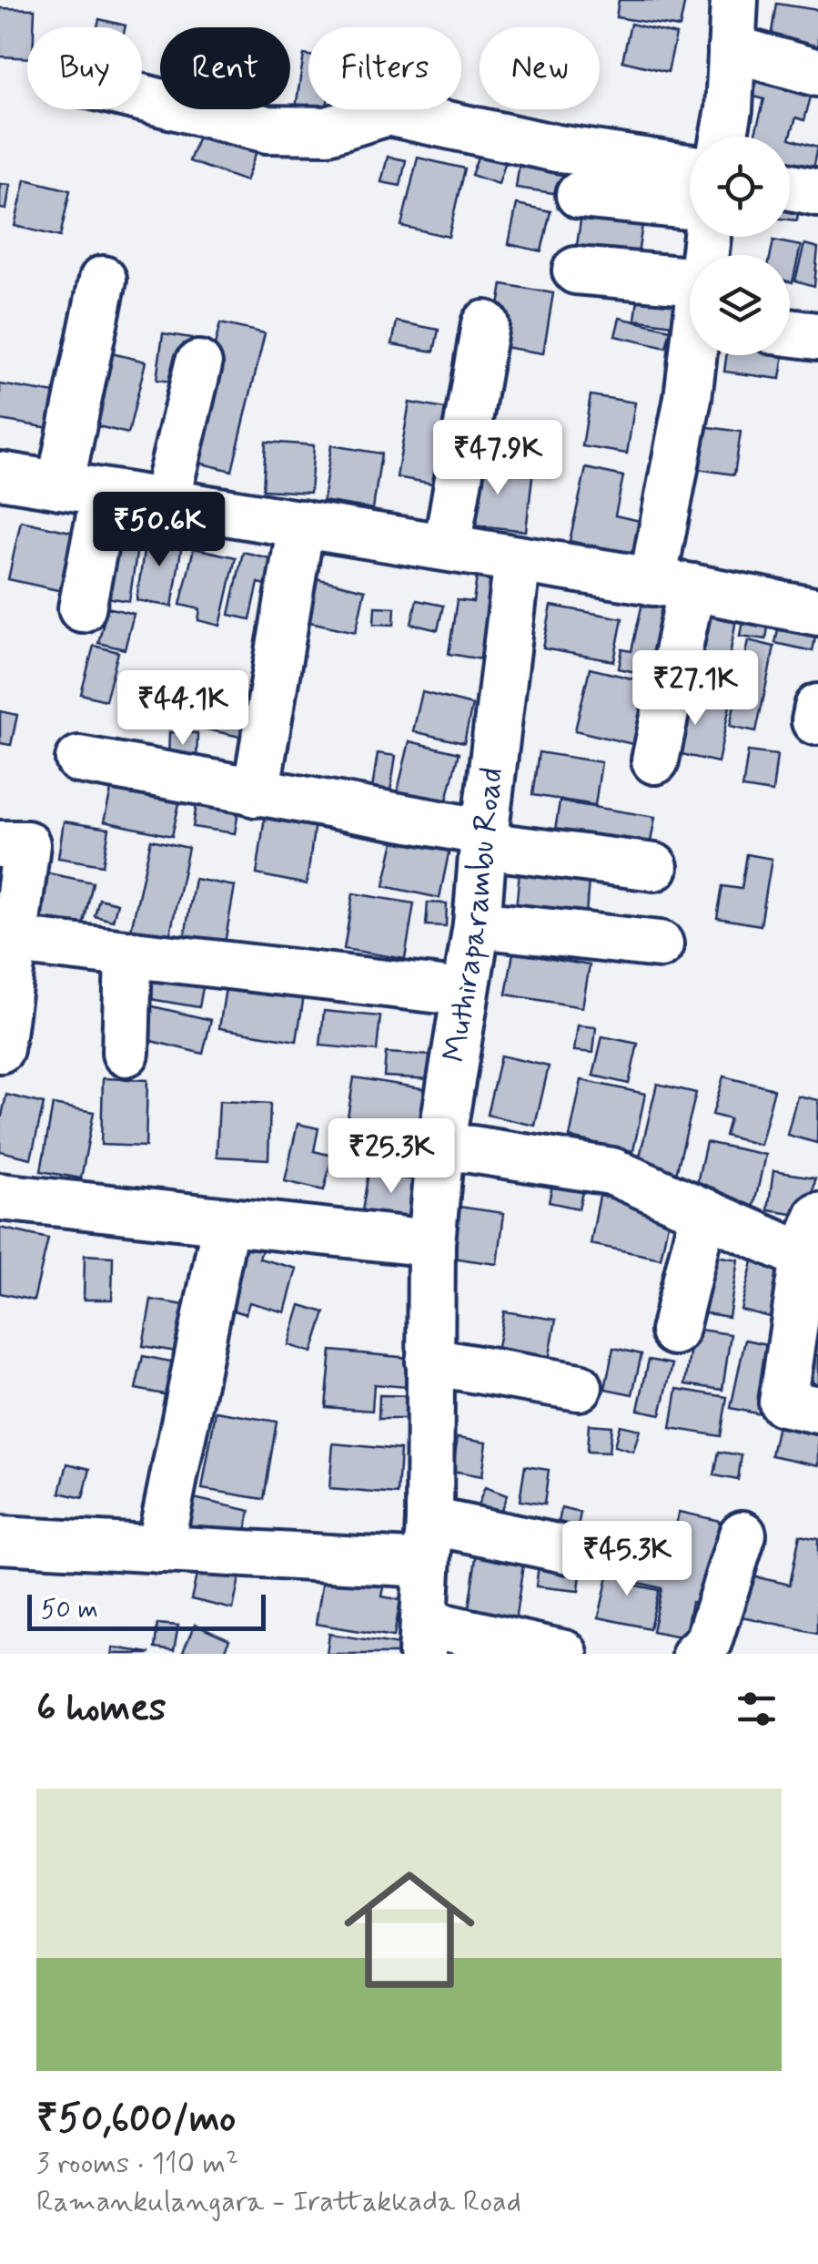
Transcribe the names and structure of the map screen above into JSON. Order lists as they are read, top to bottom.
{
  "streets": {
    "street": ["Muthiraparambu Road"]
  },
  "scale_bar": "50 m",
  "page": {
    "chip": [
      "Buy",
      "Rent",
      "Filters",
      "New"
    ],
    "price": [
      "₹47.9K",
      "₹50.6K",
      "₹27.1K",
      "₹44.1K",
      "₹25.3K",
      "₹45.3K"
    ],
    "scale": "50 m",
    "heading": "6 homes",
    "list": [
      {
        "name": "₹50,600/mo",
        "note": "3 rooms · 110 m² · Ramankulangara - Irattakkada Road"
      }
    ]
  }
}
